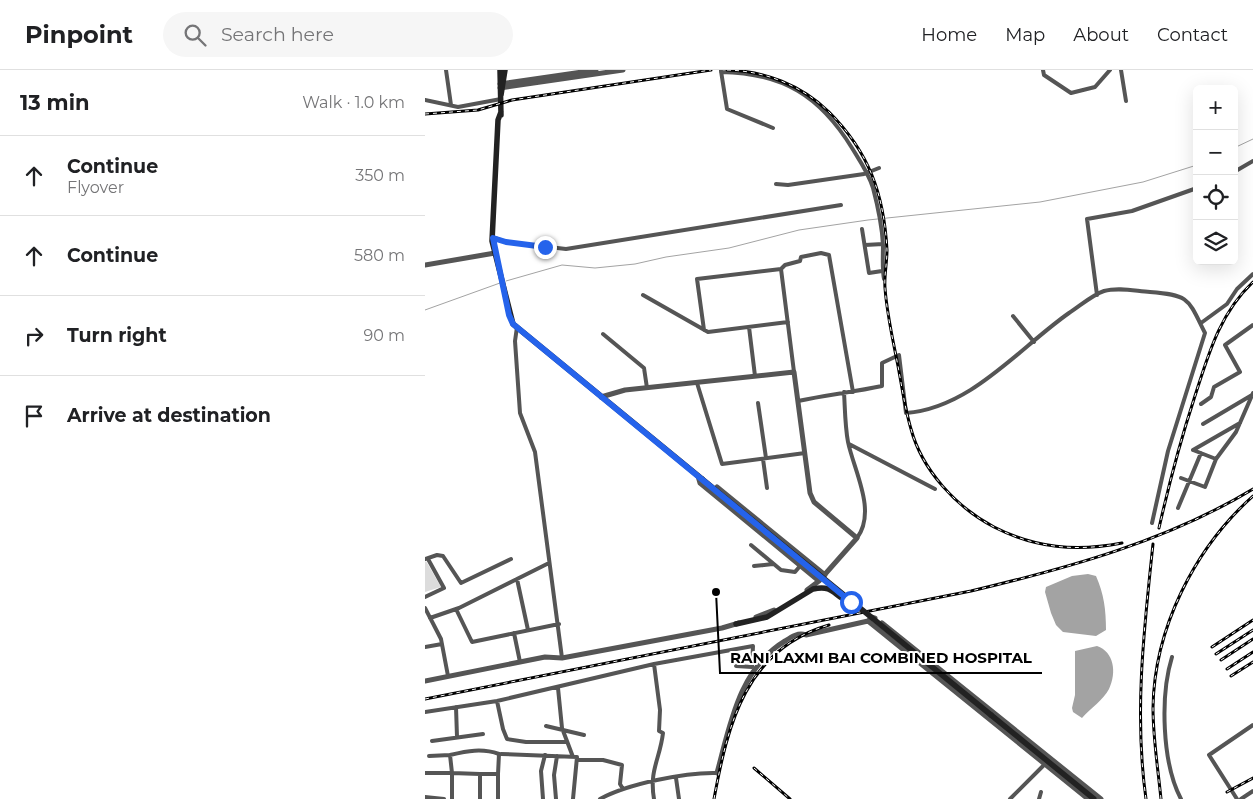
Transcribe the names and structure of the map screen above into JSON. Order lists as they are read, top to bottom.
{
  "places": ["RANI LAXMI BAI COMBINED HOSPITAL"],
  "page": {
    "header": "Pinpoint",
    "search": "Search here",
    "nav": [
      "Home",
      "Map",
      "About",
      "Contact"
    ],
    "heading": ["13 min", "Walk · 1.0 km"],
    "map_buttons": ["+", "−"],
    "list": [
      ["Continue", "Flyover", "350 m"],
      ["Continue", "580 m"],
      ["Turn right", "90 m"],
      "Arrive at destination"
    ]
  }
}
